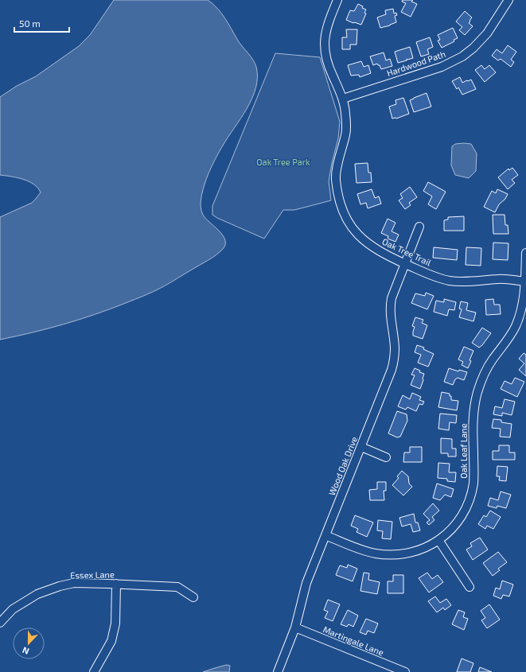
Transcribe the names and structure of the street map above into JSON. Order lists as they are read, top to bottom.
{
  "streets": {
    "street": [
      "Hardwood Path",
      "Oak Tree Trail",
      "Oak Leaf Lane",
      "Wood Oak Drive",
      "Essex Lane",
      "Martingale Lane"
    ]
  },
  "crossings": [
    ["Hardwood Path", "Oak Tree Trail"],
    ["Oak Tree Trail", "Oak Leaf Lane"],
    ["Oak Tree Trail", "Wood Oak Drive"],
    ["Oak Leaf Lane", "Wood Oak Drive"],
    ["Wood Oak Drive", "Martingale Lane"]
  ],
  "parks": ["Oak Tree Park"],
  "scale_bar": "50 m",
  "north": "bottom"
}
